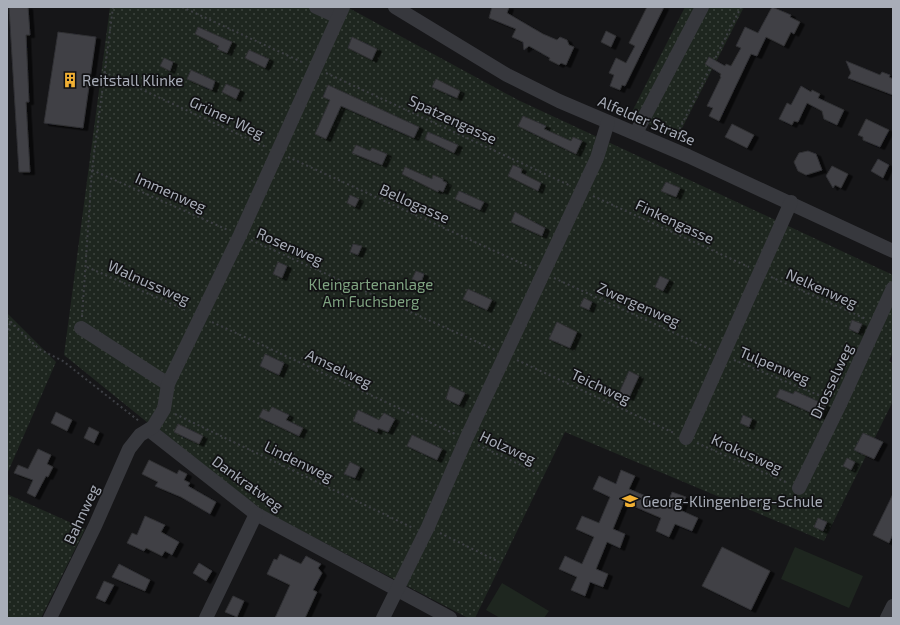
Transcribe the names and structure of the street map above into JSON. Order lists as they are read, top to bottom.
{
  "streets": {
    "street": [
      "Alfelder Straße",
      "Drosselweg",
      "Dankratweg",
      "Bahnweg"
    ],
    "path": [
      "Grüner Weg",
      "Spatzengasse",
      "Immenweg",
      "Bellogasse",
      "Finkengasse",
      "Rosenweg",
      "Walnussweg",
      "Nelkenweg",
      "Zwergenweg",
      "Tulpenweg",
      "Amselweg",
      "Teichweg",
      "Holzweg",
      "Krokusweg",
      "Lindenweg"
    ]
  },
  "crossings": [
    ["Grüner Weg", "Bellogasse"],
    ["Spatzengasse", "Finkengasse"],
    ["Immenweg", "Rosenweg"],
    ["Bellogasse", "Zwergenweg"],
    ["Finkengasse", "Nelkenweg"],
    ["Rosenweg", "Teichweg"],
    ["Walnussweg", "Amselweg"],
    ["Nelkenweg", "Drosselweg"],
    ["Zwergenweg", "Tulpenweg"],
    ["Tulpenweg", "Drosselweg"],
    ["Amselweg", "Holzweg"],
    ["Drosselweg", "Krokusweg"],
    ["Teichweg", "Krokusweg"],
    ["Lindenweg", "Bahnweg"],
    ["Dankratweg", "Bahnweg"]
  ],
  "parks": ["Kleingartenanlage Am Fuchsberg"],
  "places": {
    "building": ["Reitstall Klinke"],
    "school or university": ["Georg-Klingenberg-Schule"]
  }
}
